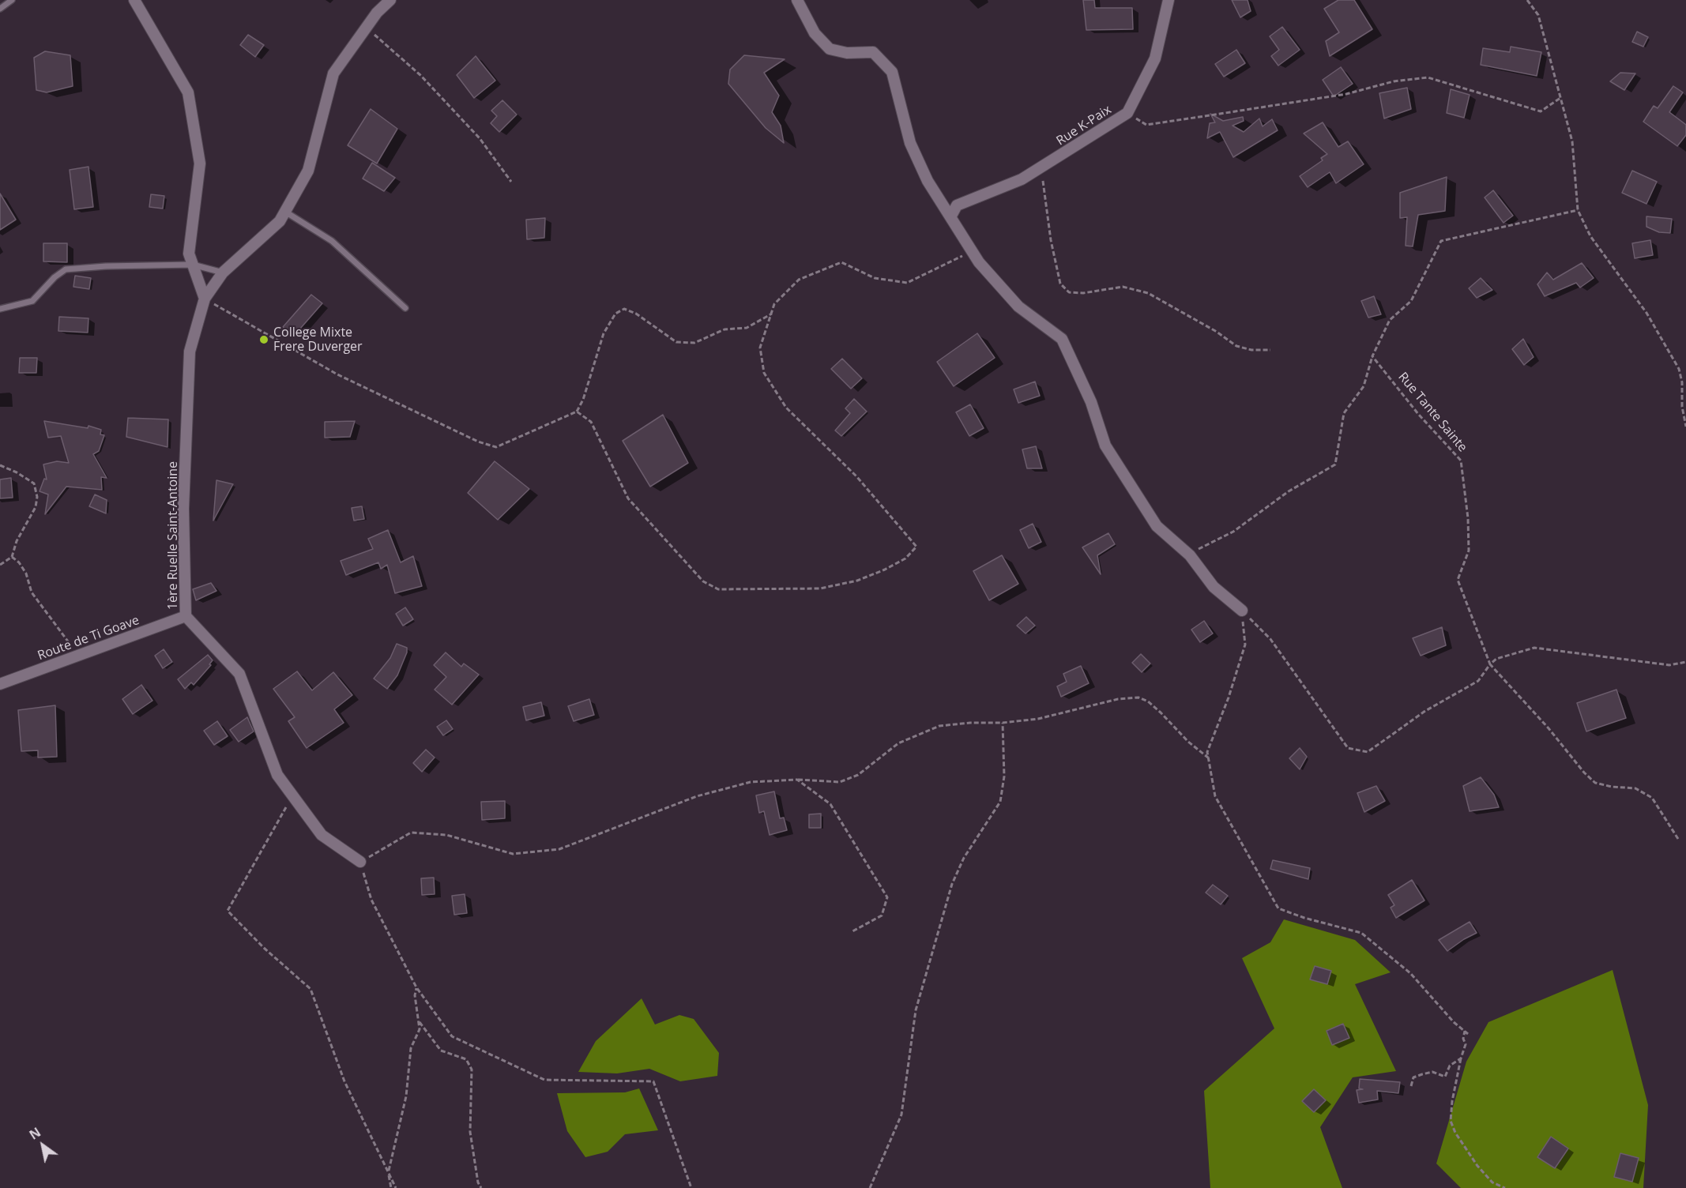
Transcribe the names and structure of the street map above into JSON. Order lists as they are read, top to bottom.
{
  "streets": {
    "street": ["Rue K-Paix", "1ère Ruelle Saint-Antoine", "Route de Ti Goave"],
    "path": ["Rue Tante Sainte"]
  },
  "crossings": [
    ["1ère Ruelle Saint-Antoine", "Route de Ti Goave"]
  ],
  "places": ["College Mixte Frere Duverger"],
  "north": "top left"
}
